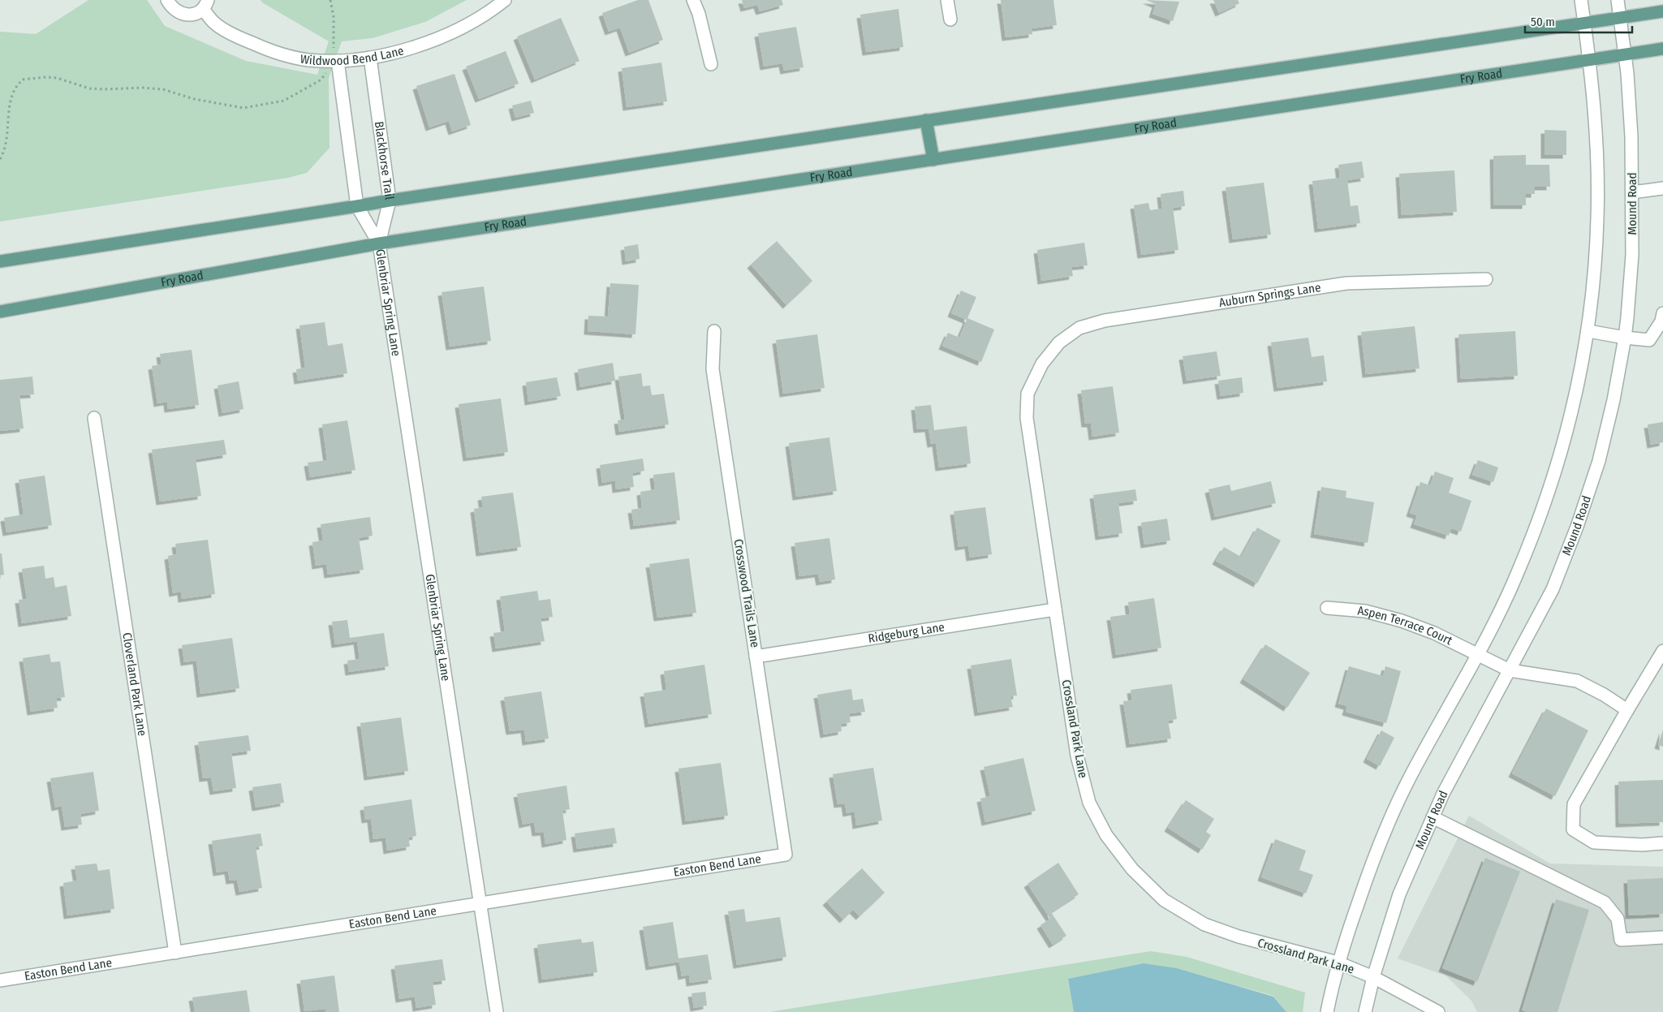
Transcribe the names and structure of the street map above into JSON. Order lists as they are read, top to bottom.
{
  "streets": {
    "main road": ["Fry Road"],
    "street": [
      "Wildwood Bend Lane",
      "Blackhorse Trail",
      "Mound Road",
      "Auburn Springs Lane",
      "Glenbriar Spring Lane",
      "Crosswood Trails Lane",
      "Aspen Terrace Court",
      "Ridgeburg Lane",
      "Cloverland Park Lane",
      "Crossland Park Lane",
      "Easton Bend Lane"
    ]
  },
  "crossings": [
    ["Wildwood Bend Lane", "Blackhorse Trail"],
    ["Fry Road", "Blackhorse Trail"],
    ["Fry Road", "Mound Road"],
    ["Fry Road", "Glenbriar Spring Lane"],
    ["Blackhorse Trail", "Glenbriar Spring Lane"],
    ["Mound Road", "Aspen Terrace Court"],
    ["Mound Road", "Crossland Park Lane"],
    ["Auburn Springs Lane", "Crossland Park Lane"],
    ["Glenbriar Spring Lane", "Easton Bend Lane"],
    ["Crosswood Trails Lane", "Ridgeburg Lane"],
    ["Crosswood Trails Lane", "Easton Bend Lane"],
    ["Ridgeburg Lane", "Crossland Park Lane"],
    ["Cloverland Park Lane", "Easton Bend Lane"]
  ],
  "scale_bar": "50 m"
}
